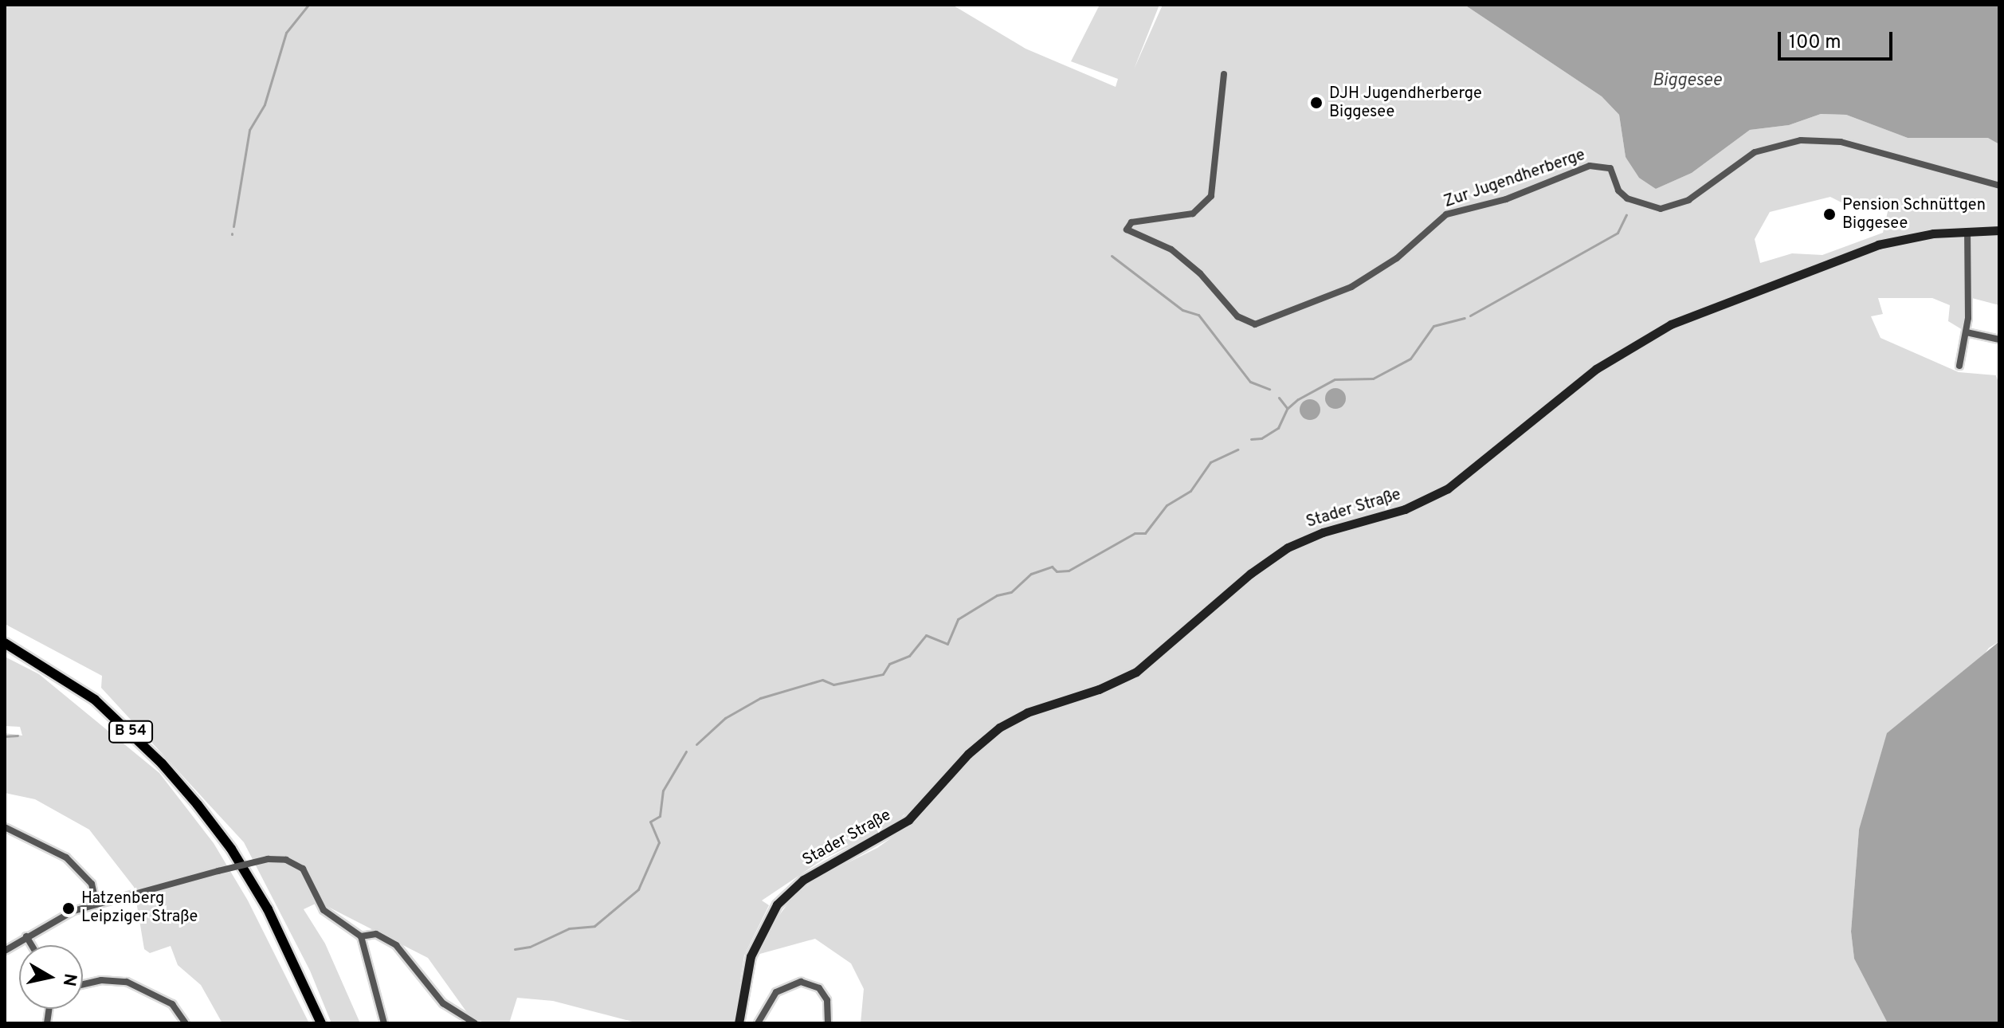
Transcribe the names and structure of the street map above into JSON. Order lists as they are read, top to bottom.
{
  "streets": {
    "main road": ["B 54"],
    "street": ["Zur Jugendherberge", "Stader Straße"]
  },
  "water": ["Biggesee"],
  "places": ["DJH Jugendherberge Biggesee", "Pension Schnüttgen Biggesee", "Hatzenberg Leipziger Straße"],
  "scale_bar": "100 m",
  "north": "right"
}
